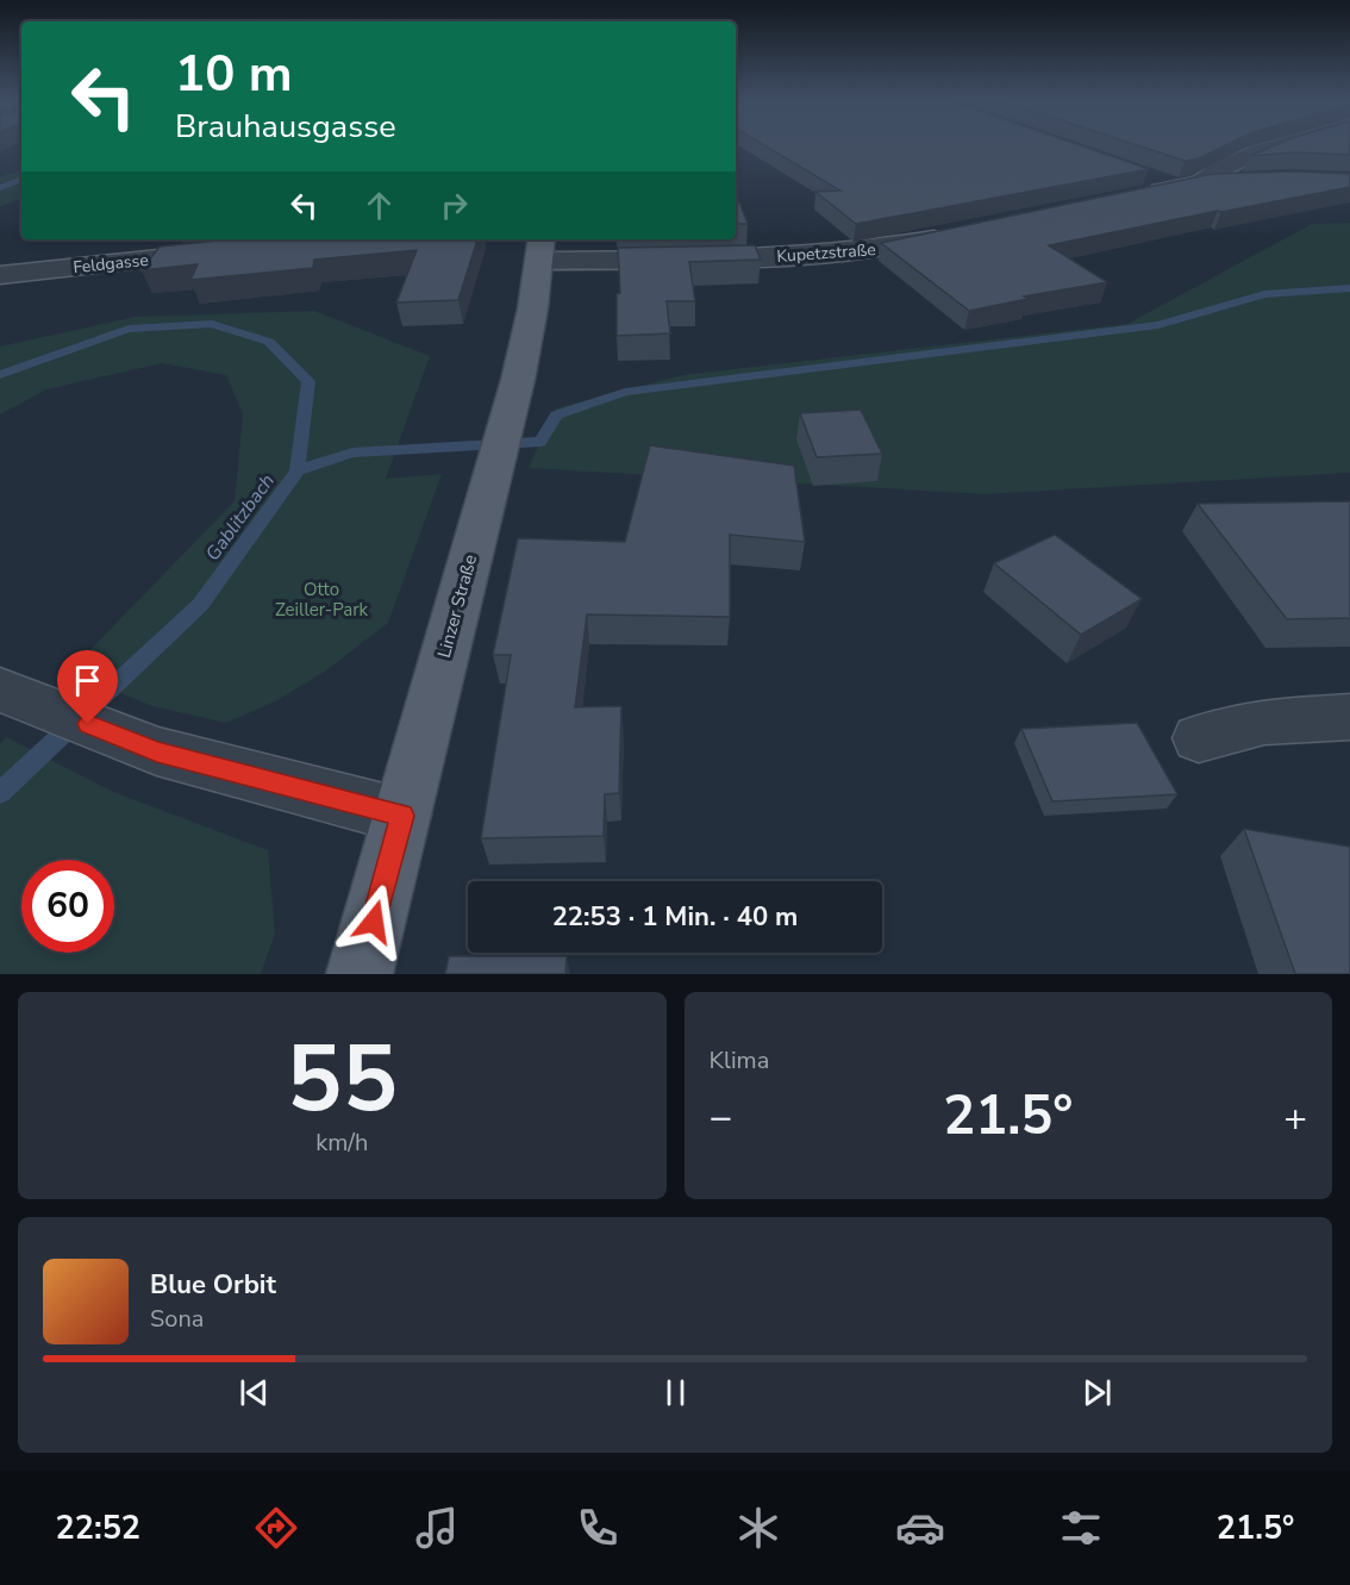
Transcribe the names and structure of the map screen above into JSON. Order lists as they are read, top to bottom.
{
  "streets": {
    "main road": ["Linzer Straße"],
    "street": ["Kupetzstraße", "Feldgasse"]
  },
  "crossings": [
    ["Kupetzstraße", "Linzer Straße"]
  ],
  "water": ["Gablitzbach"],
  "parks": ["Otto Zeiller-Park"],
  "page": {
    "turn": ["10 m", "Brauhausgasse"],
    "limit": "60",
    "trip": "22:53 · 1 Min. · 40 m",
    "tile": [
      ["55", "km/h"],
      "Klima"
    ],
    "heat": ["−", "21.5°", "+"],
    "song": ["Blue Orbit", "Sona"],
    "tabs": ["22:52", "21.5°"]
  }
}
